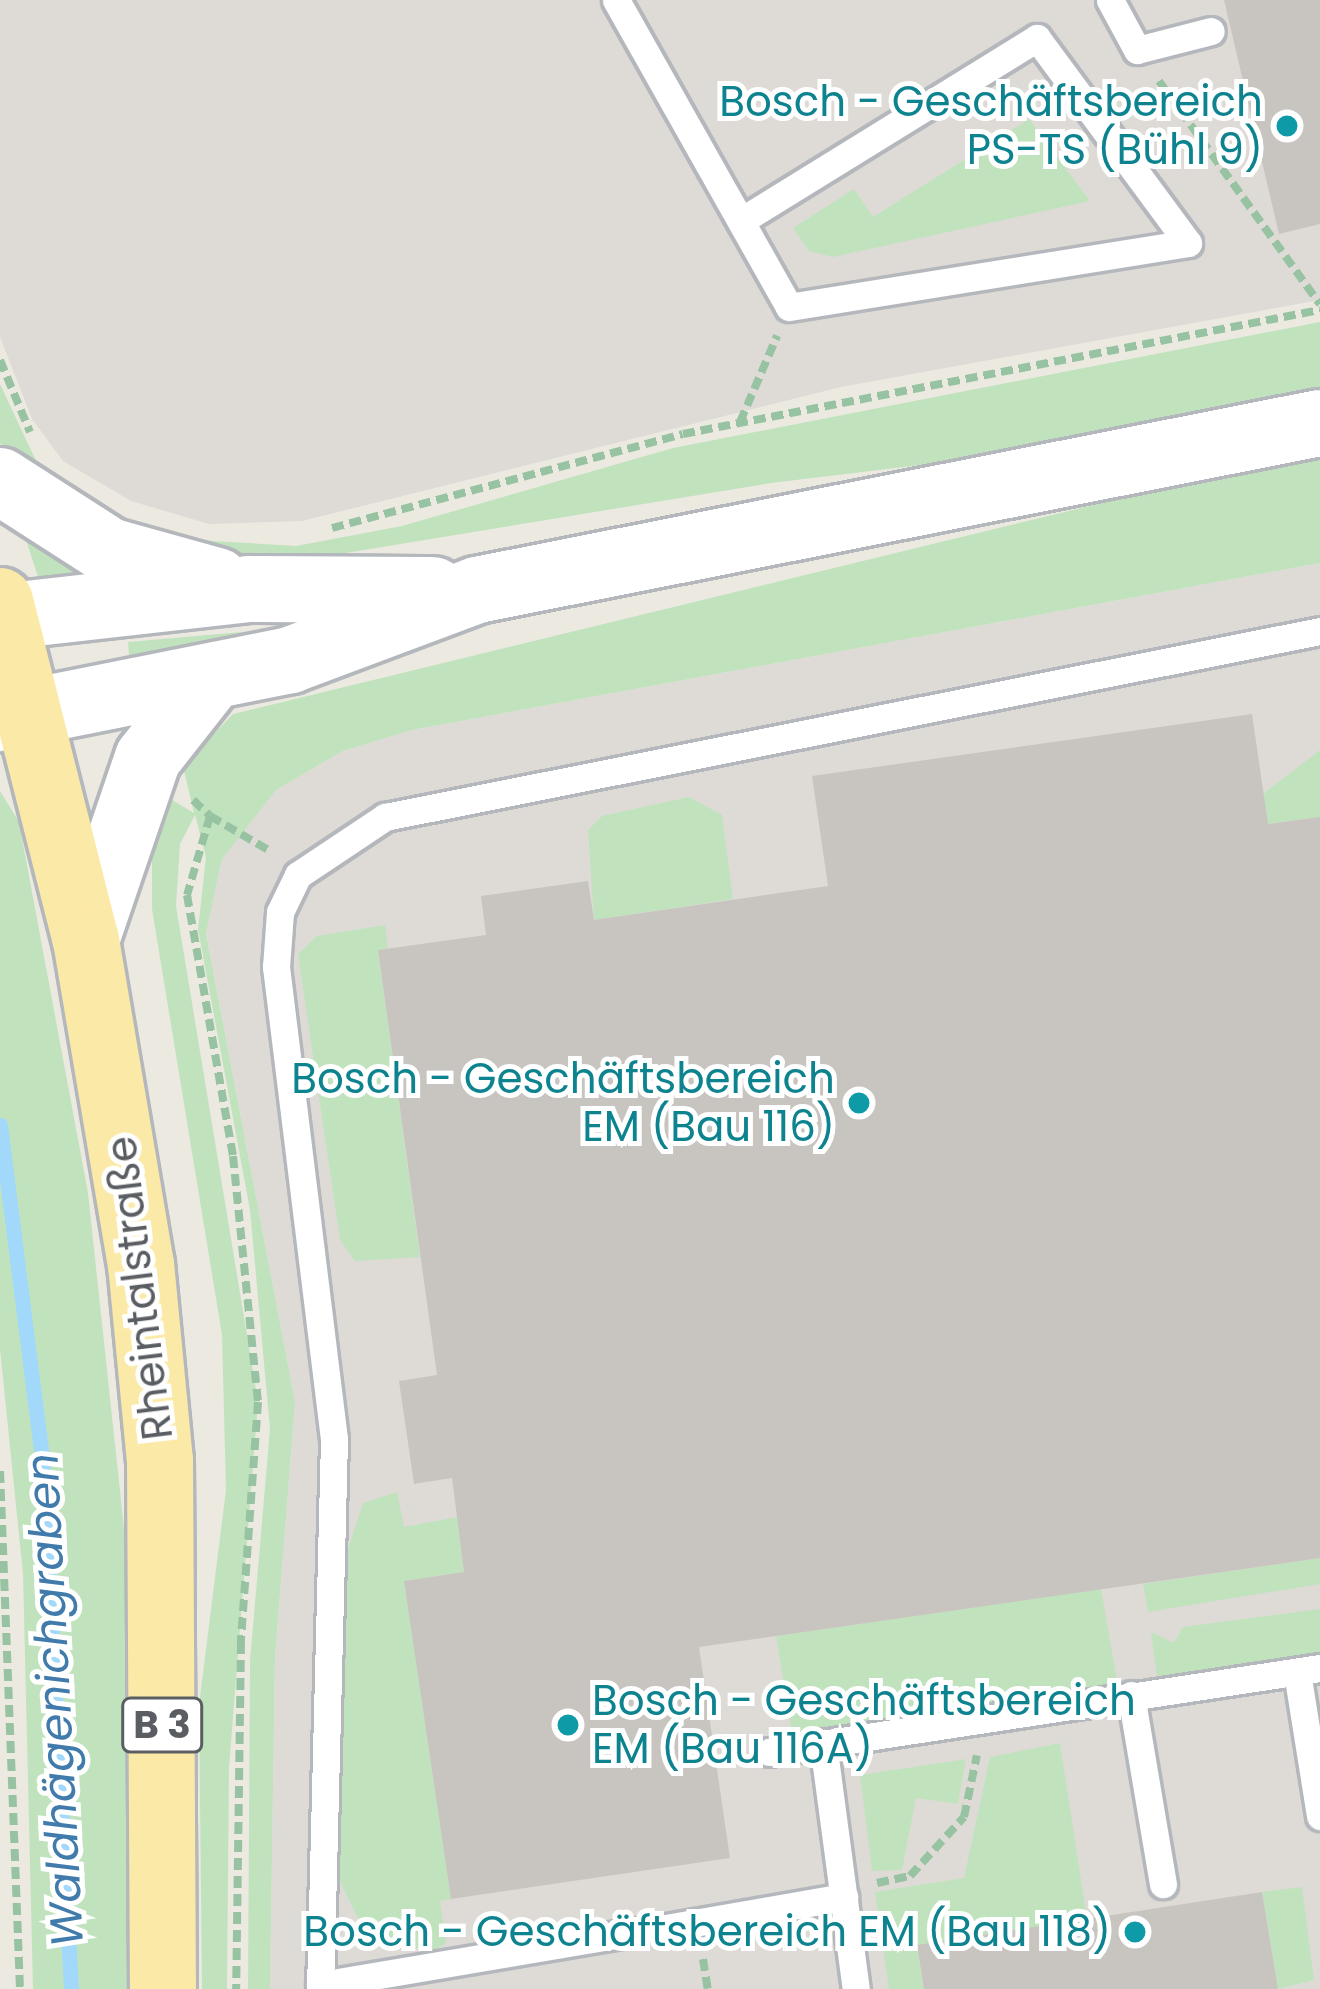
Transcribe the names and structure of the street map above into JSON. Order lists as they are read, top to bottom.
{
  "streets": {
    "main road": ["Rheintalstraße", "B 3"]
  },
  "water": ["Waldhägenichgraben"],
  "places": [
    "Bosch - Geschäftsbereich PS-TS (Bühl 9)",
    "Bosch - Geschäftsbereich EM (Bau 116)",
    "Bosch - Geschäftsbereich EM (Bau 116A)",
    "Bosch - Geschäftsbereich EM (Bau 118)"
  ]
}
